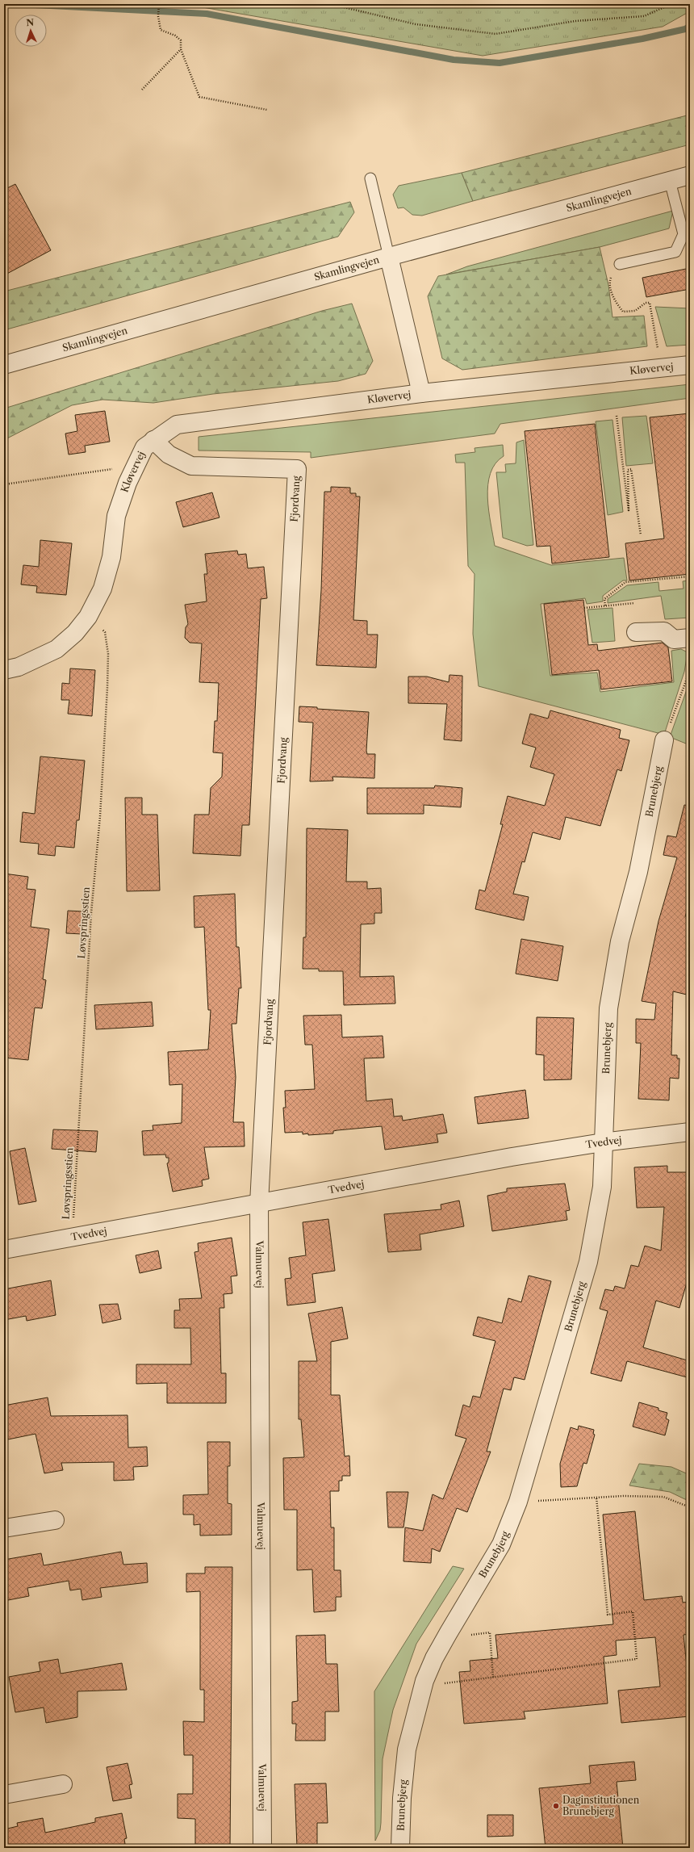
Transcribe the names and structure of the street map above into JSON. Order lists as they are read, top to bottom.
{
  "streets": {
    "street": [
      "Skamlingvejen",
      "Kløvervej",
      "Fjordvang",
      "Brunebjerg",
      "Tvedvej",
      "Valmuevej"
    ],
    "path": ["Løvspringsstien"]
  },
  "crossings": [
    ["Skamlingvejen", "Kløvervej"],
    ["Kløvervej", "Fjordvang"],
    ["Kløvervej", "Løvspringsstien"],
    ["Fjordvang", "Tvedvej"],
    ["Fjordvang", "Valmuevej"],
    ["Brunebjerg", "Tvedvej"],
    ["Løvspringsstien", "Tvedvej"],
    ["Tvedvej", "Valmuevej"]
  ],
  "places": ["Daginstitutionen Brunebjerg"],
  "north": "top"
}
